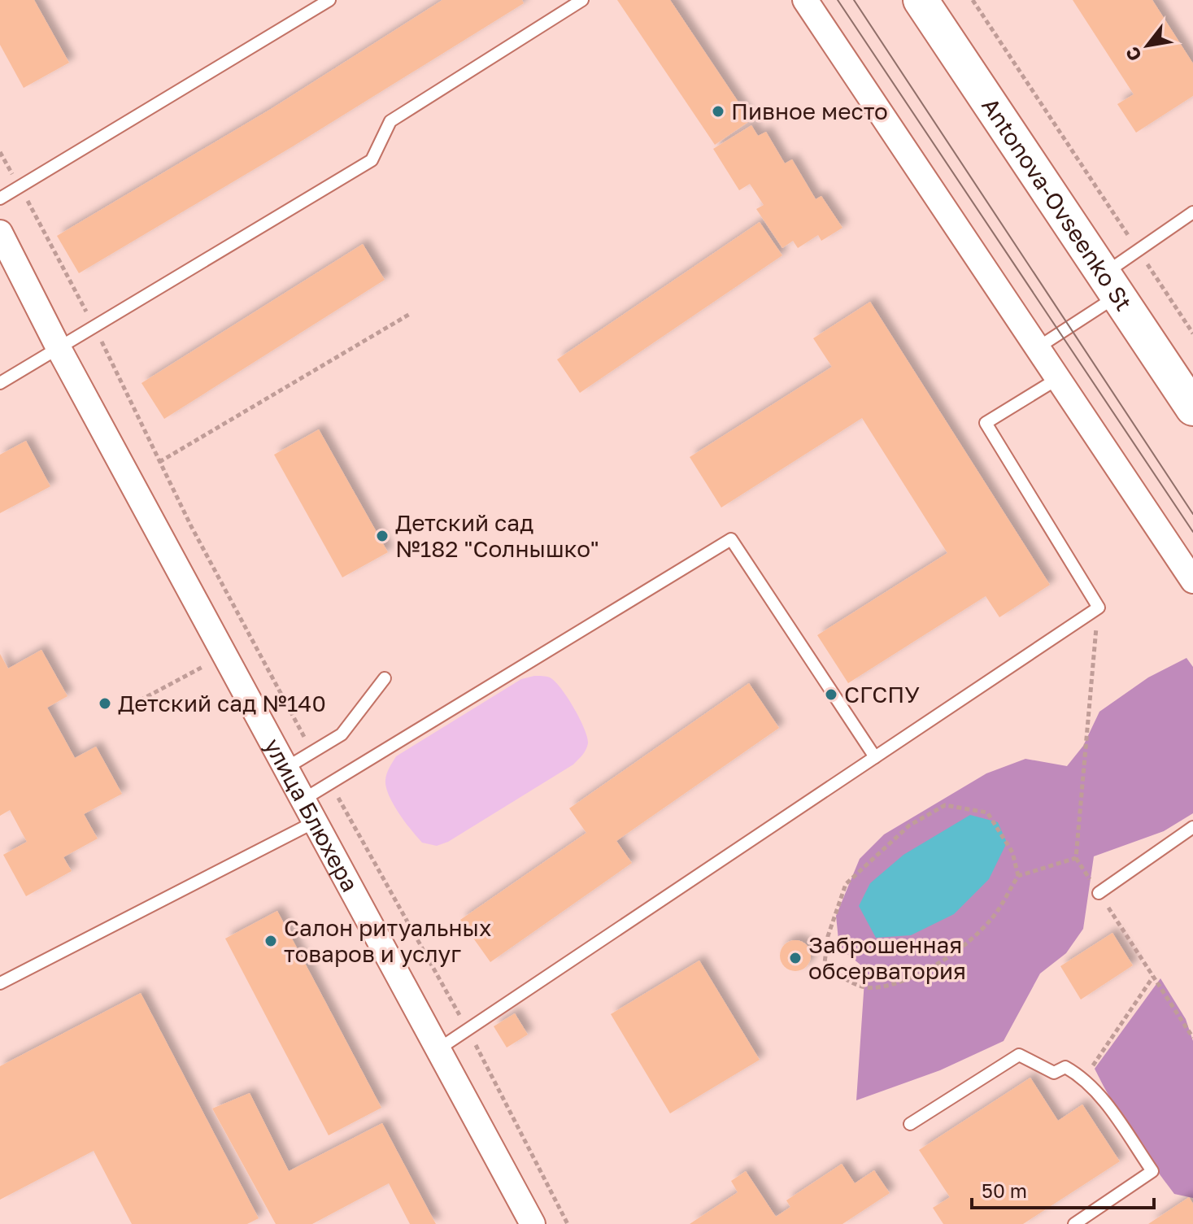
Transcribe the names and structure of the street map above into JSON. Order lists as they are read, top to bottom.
{
  "streets": {
    "main road": ["Antonova-Ovseenko St"],
    "street": ["улица Блюхера"]
  },
  "places": [
    "Пивное место",
    "Детский сад №182 \"Солнышко\"",
    "СГСПУ",
    "Детский сад №140",
    "Салон ритуальных товаров и услуг",
    "Заброшенная обсерватория"
  ],
  "scale_bar": "50 m",
  "north": "bottom left"
}
